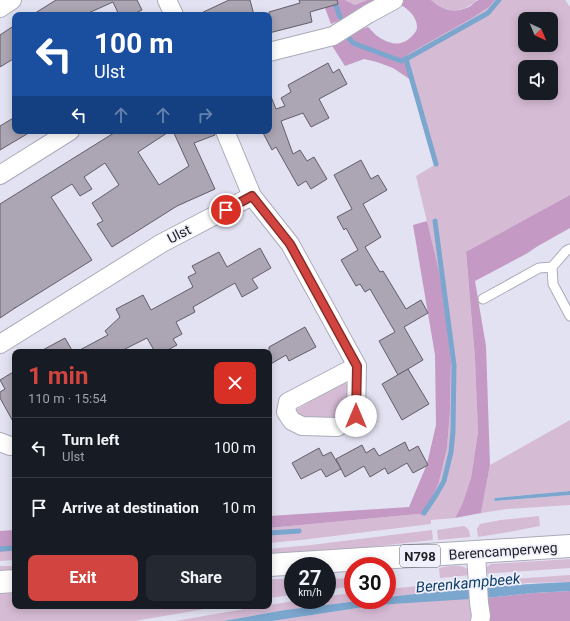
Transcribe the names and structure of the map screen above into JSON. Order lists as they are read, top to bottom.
{
  "streets": {
    "main road": ["Berencamperweg", "N798"],
    "street": ["Ulst"]
  },
  "water": ["Berenkampbeek"],
  "north": "bottom right",
  "page": {
    "turn": ["100 m", "Ulst"],
    "heading": ["1 min", "110 m · 15:54"],
    "list": [
      {
        "name": "Turn left",
        "note": "Ulst",
        "value": "100 m"
      },
      {
        "name": "Arrive at destination",
        "value": "10 m"
      }
    ],
    "buttons": ["Exit", "Share"],
    "speed": "27 km/h",
    "limit": "30"
  }
}
